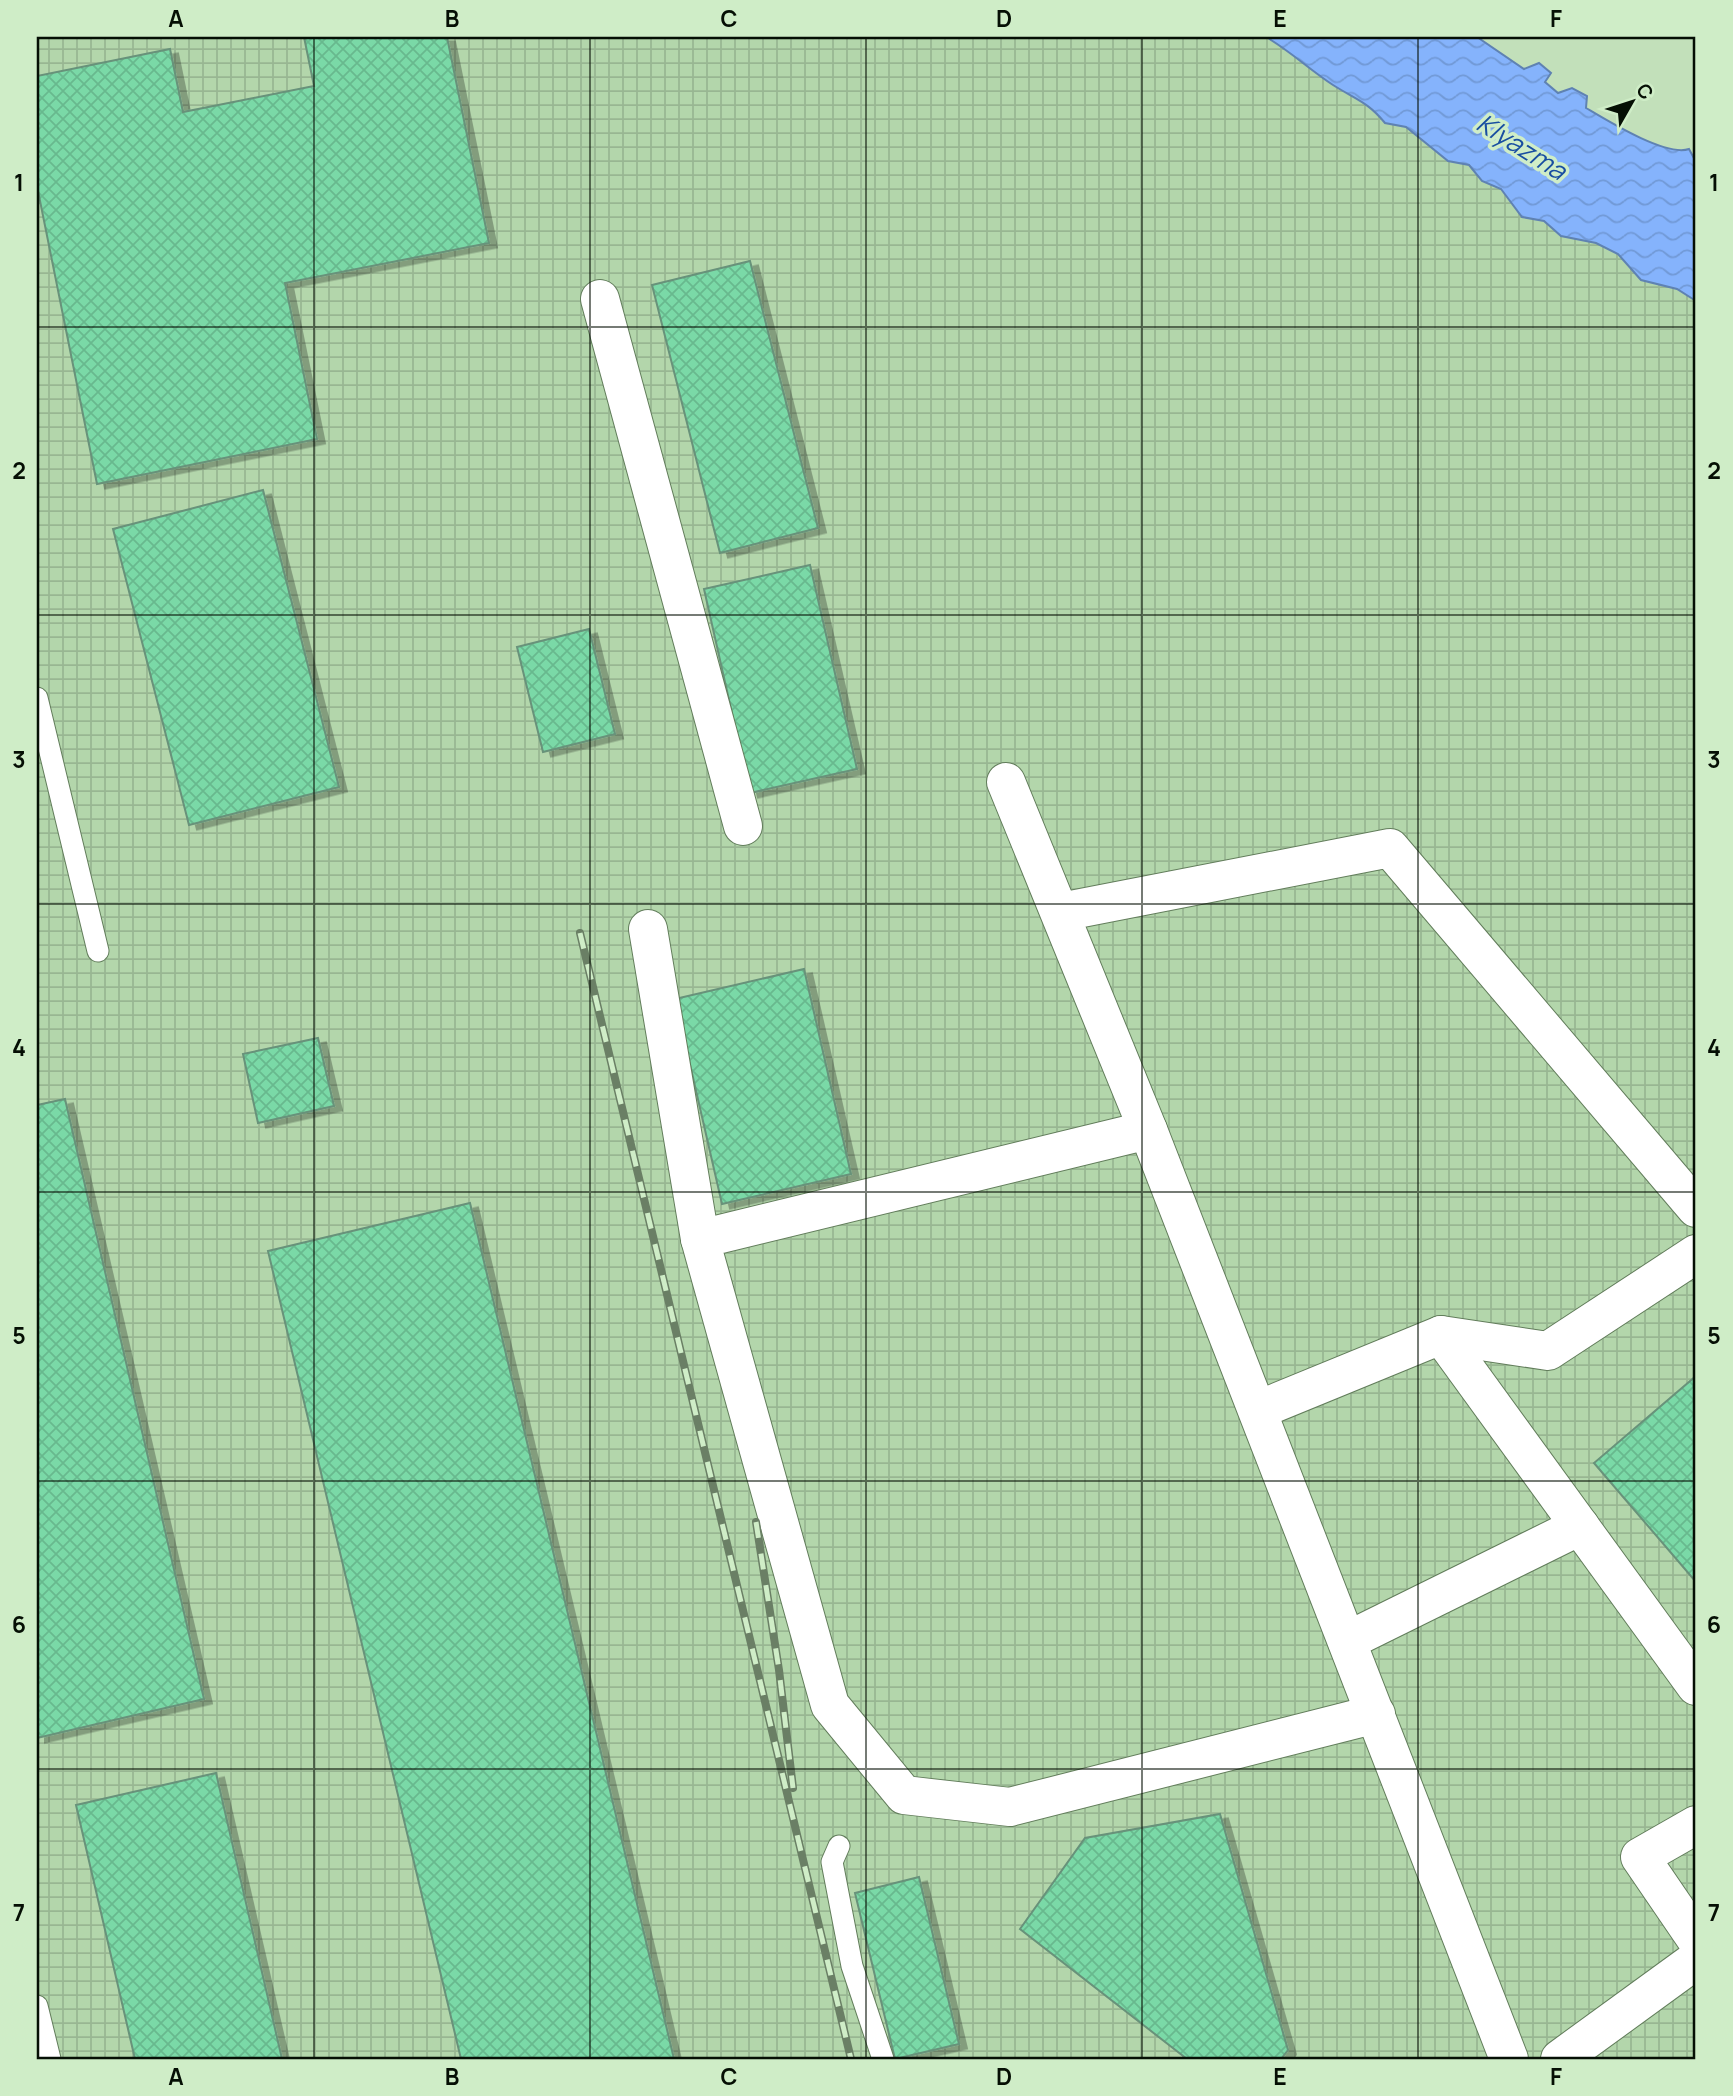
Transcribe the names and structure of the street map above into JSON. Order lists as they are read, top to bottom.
{
  "water": ["Klyazma"],
  "north": "top right",
  "grid": {
    "columns": [
      "A",
      "B",
      "C",
      "D",
      "E",
      "F"
    ],
    "rows": [
      "1",
      "2",
      "3",
      "4",
      "5",
      "6",
      "7"
    ]
  }
}
